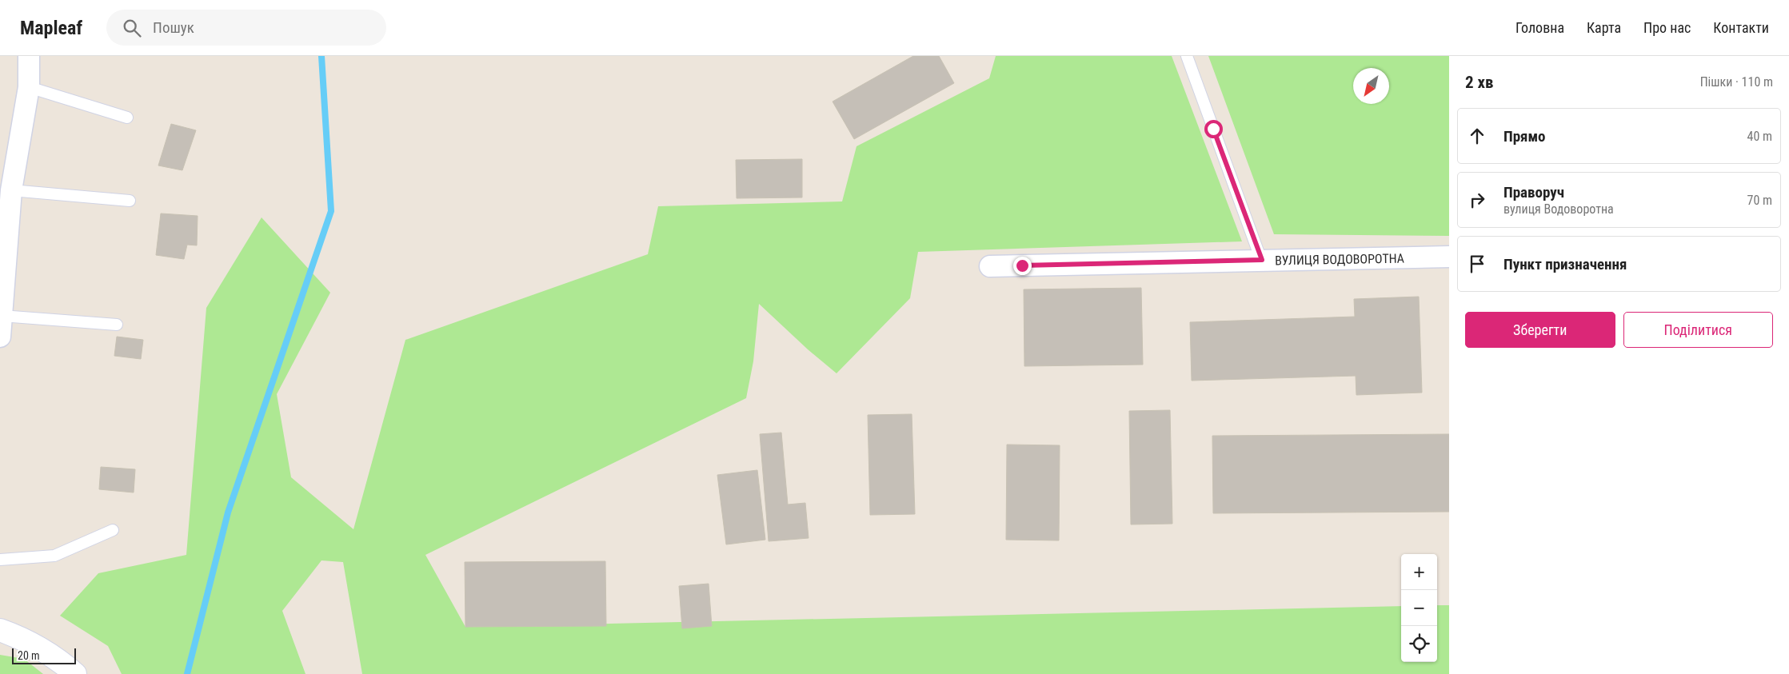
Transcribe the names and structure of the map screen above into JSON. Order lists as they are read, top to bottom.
{
  "streets": {
    "street": ["ВУЛИЦЯ ВОДОВОРОТНА"]
  },
  "scale_bar": "20 m",
  "north": "bottom left",
  "page": {
    "header": "Mapleaf",
    "search": "Пошук",
    "nav": [
      "Головна",
      "Карта",
      "Про нас",
      "Контакти"
    ],
    "heading": ["2 хв", "Пішки · 110 m"],
    "list": [
      ["Прямо", "40 m"],
      ["Праворуч", "вулиця Водоворотна", "70 m"],
      "Пункт призначення"
    ],
    "buttons": ["Зберегти", "Поділитися"],
    "map_buttons": ["+", "−"],
    "scale": "20 m"
  }
}
